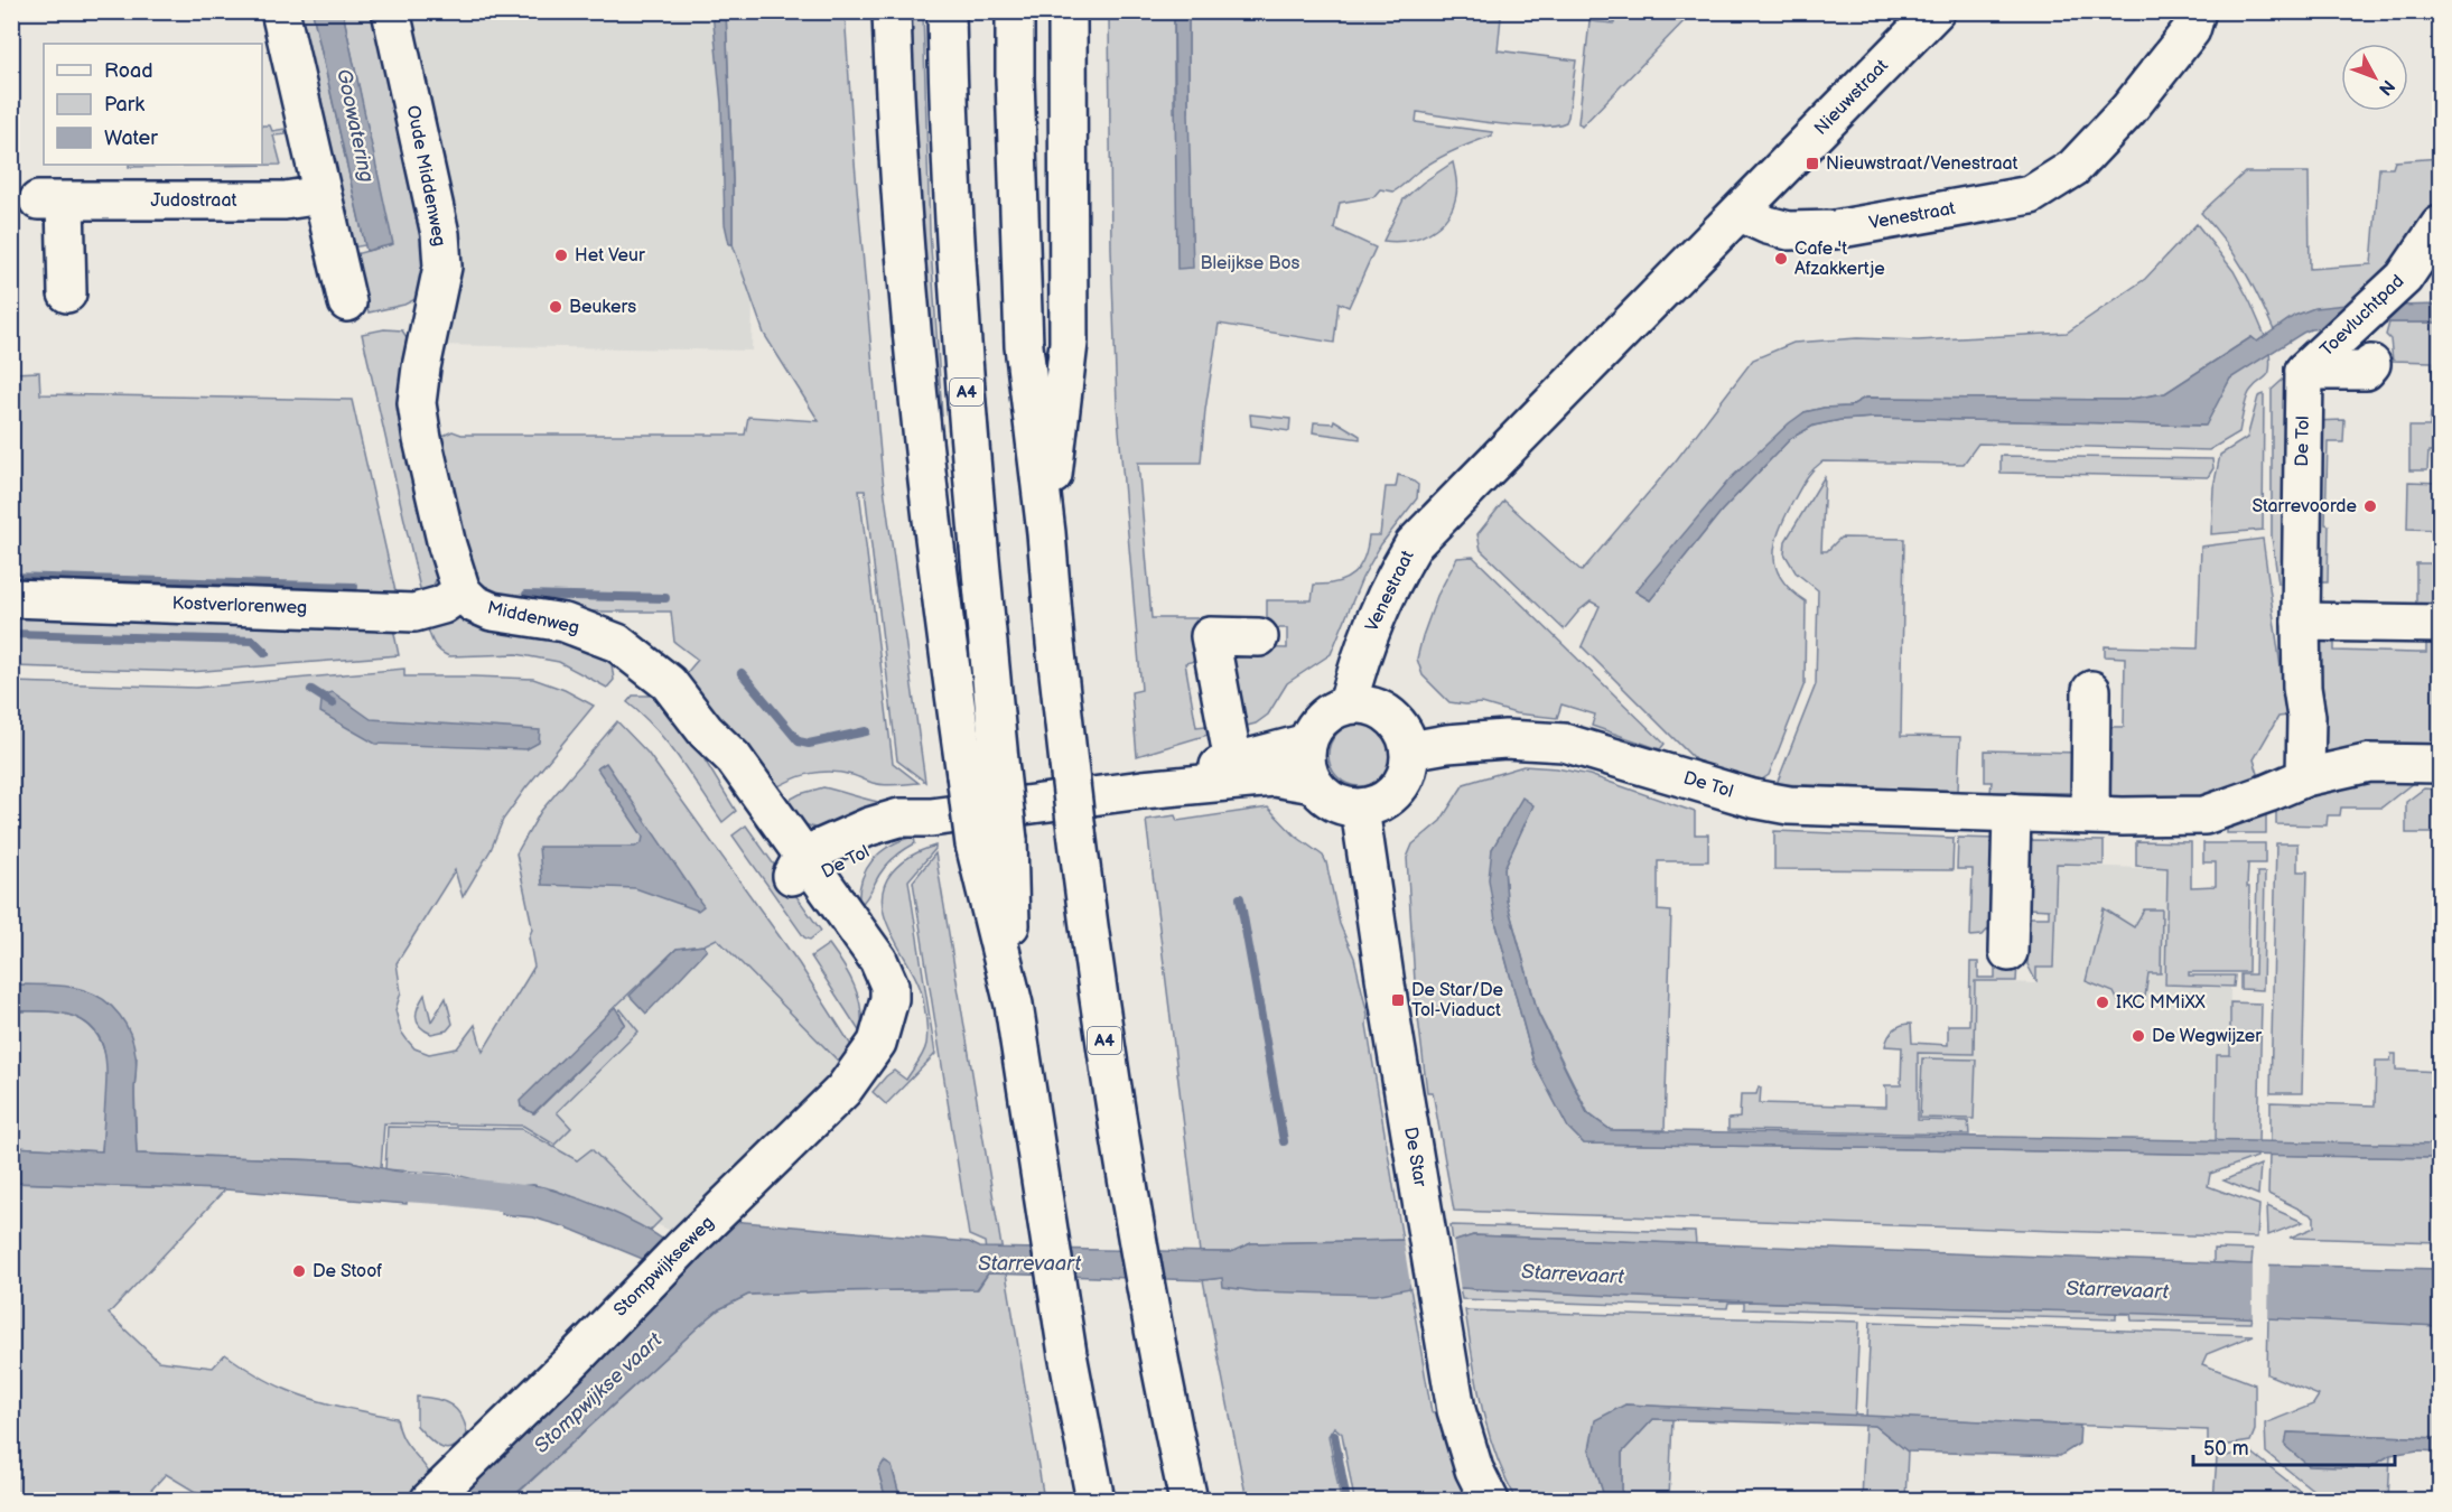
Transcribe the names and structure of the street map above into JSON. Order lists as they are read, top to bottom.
{
  "streets": {
    "main road": [
      "Nieuwstraat",
      "Oude Middenweg",
      "Judostraat",
      "Venestraat",
      "Toevluchtpad",
      "A4",
      "De Tol",
      "Kostverlorenweg",
      "Middenweg",
      "De Star",
      "Stompwijkseweg"
    ]
  },
  "crossings": [
    ["Nieuwstraat", "Venestraat"],
    ["Oude Middenweg", "Kostverlorenweg"],
    ["Oude Middenweg", "Middenweg"],
    ["Venestraat", "De Tol"],
    ["Venestraat", "De Star"],
    ["Toevluchtpad", "De Tol"],
    ["De Tol", "Middenweg"],
    ["De Tol", "De Star"],
    ["De Tol", "Stompwijkseweg"],
    ["Kostverlorenweg", "Middenweg"],
    ["Middenweg", "Stompwijkseweg"]
  ],
  "water": ["Goowatering", "Starrevaart", "Stompwijkse vaart"],
  "parks": ["Bleijkse Bos"],
  "places": {
    "transit": ["Nieuwstraat/Venestraat", "De Star/De Tol-Viaduct"],
    "other": [
      "Het Veur",
      "Cafe 't Afzakkertje",
      "Beukers",
      "Starrevoorde",
      "IKC MMiXX",
      "De Wegwijzer",
      "De Stoof"
    ]
  },
  "legend": ["Road", "Park", "Water"],
  "scale_bar": "50 m",
  "north": "bottom right"
}
